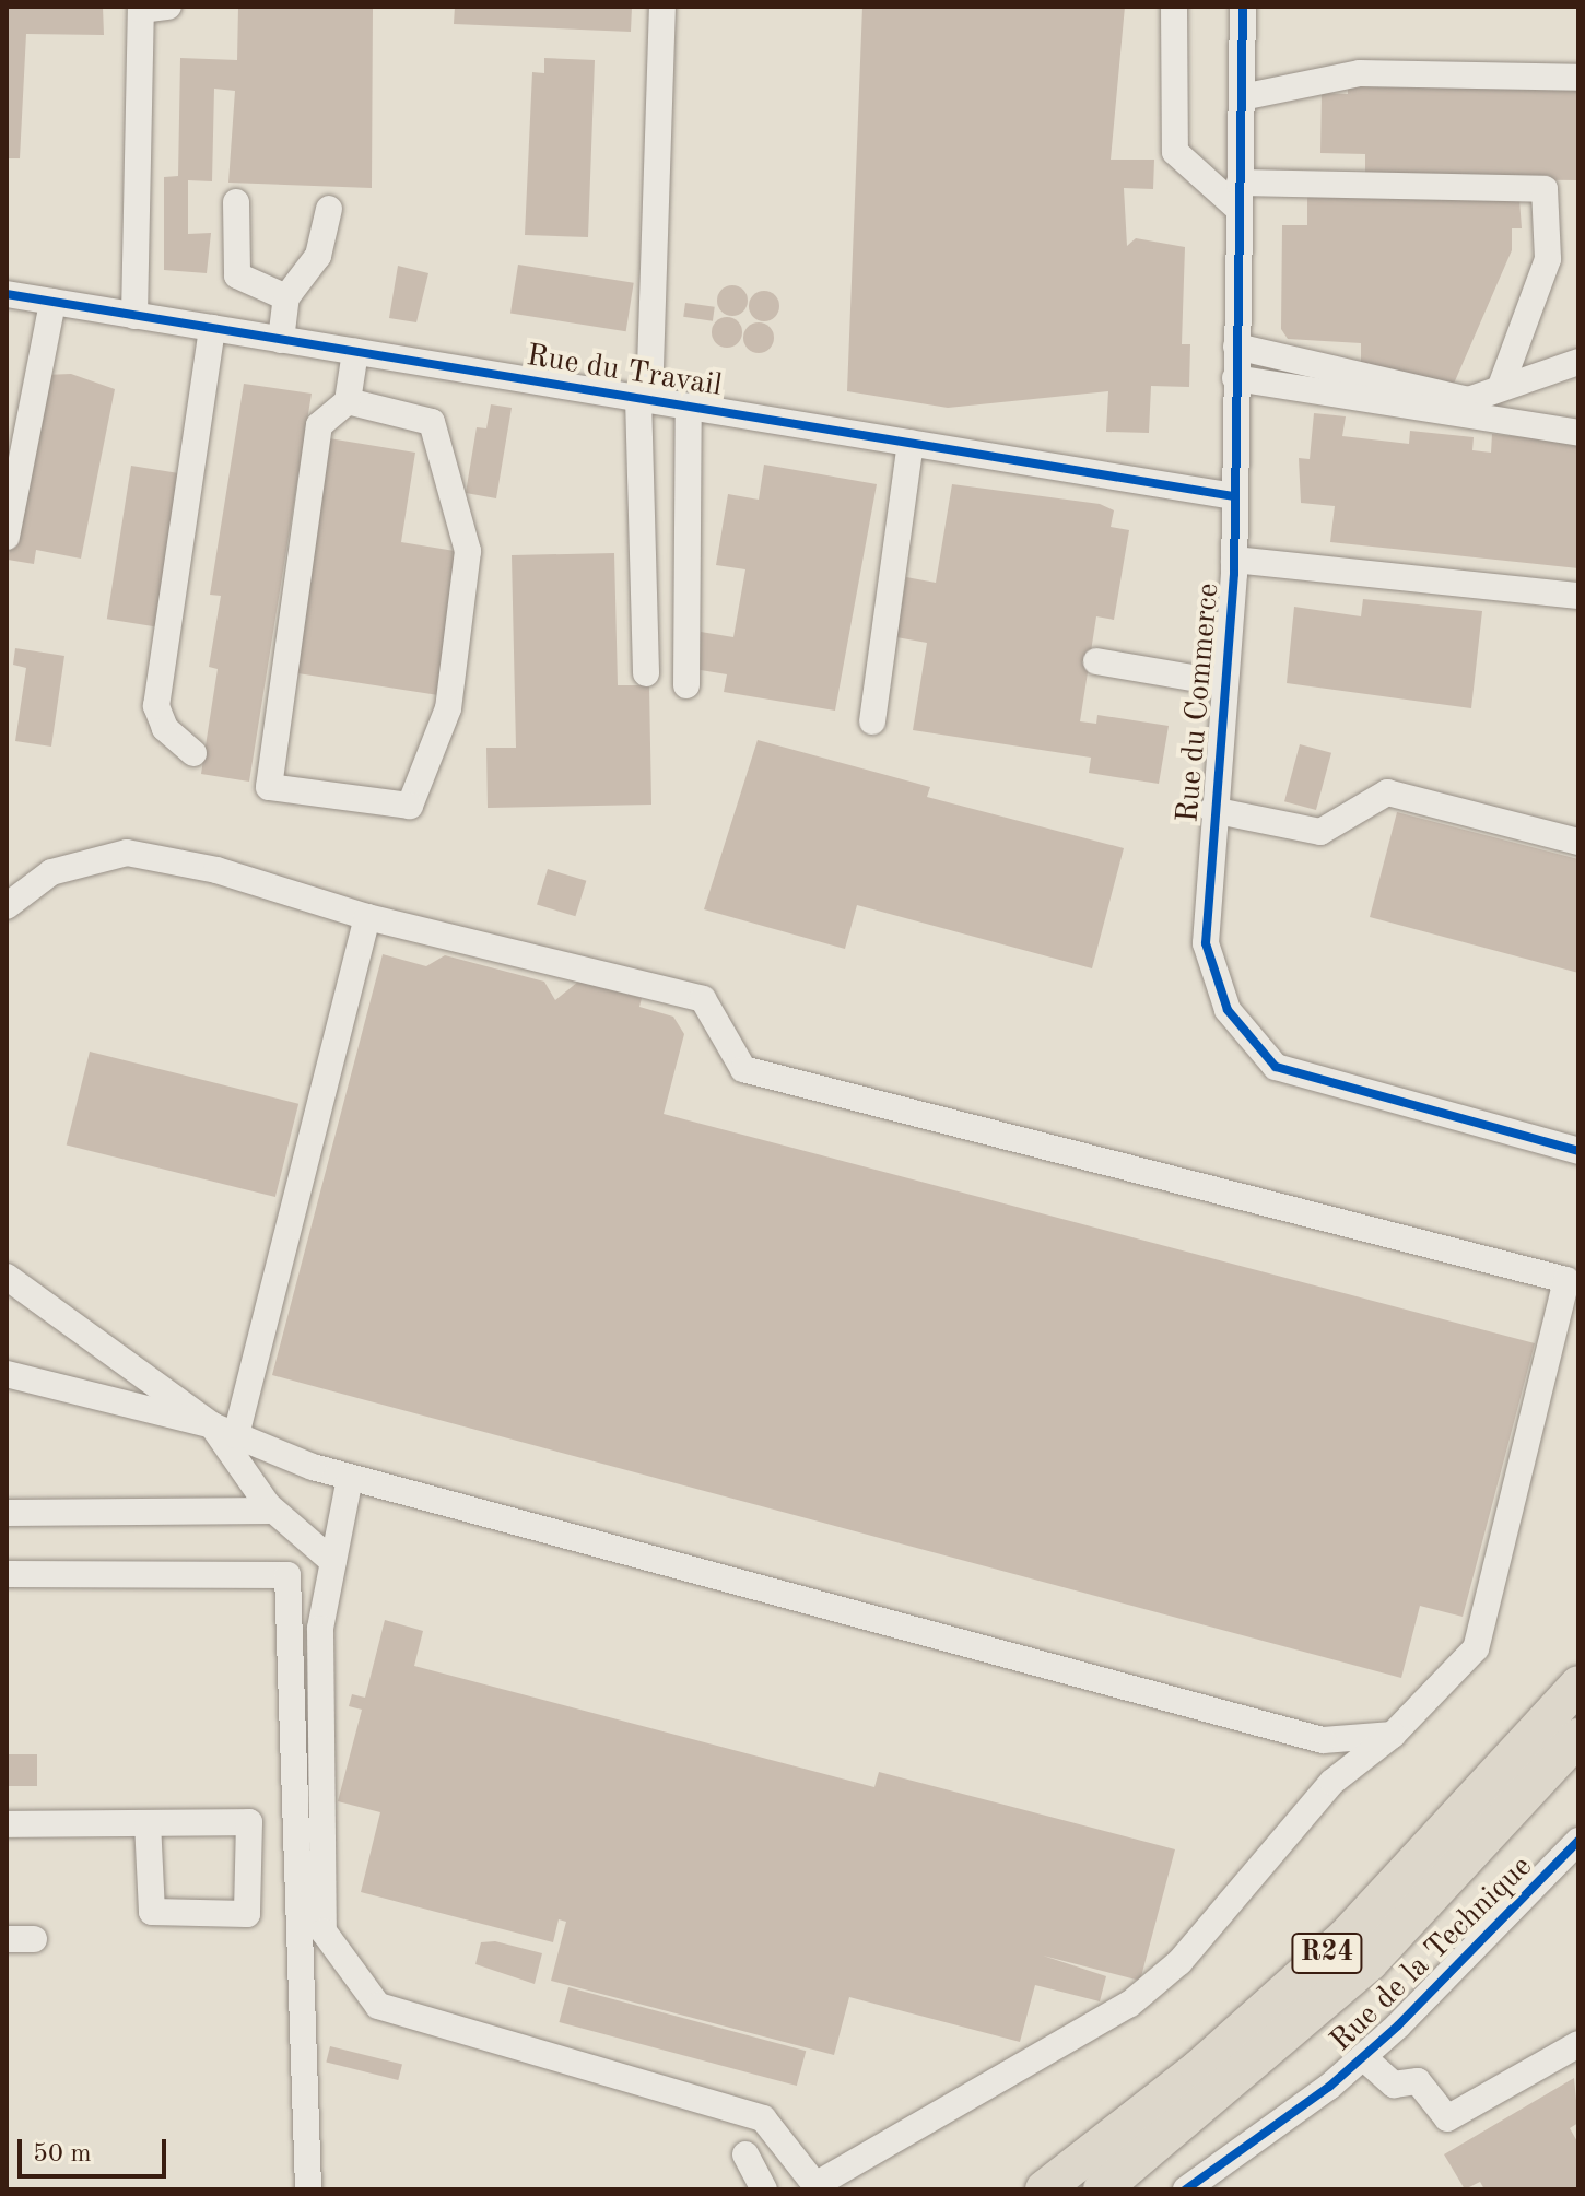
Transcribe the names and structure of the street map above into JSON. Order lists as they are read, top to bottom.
{
  "streets": {
    "highway": ["R24"],
    "street": ["Rue du Travail", "Rue du Commerce", "Rue de la Technique"]
  },
  "crossings": [
    ["Rue du Travail", "Rue du Commerce"]
  ],
  "scale_bar": "50 m"
}
